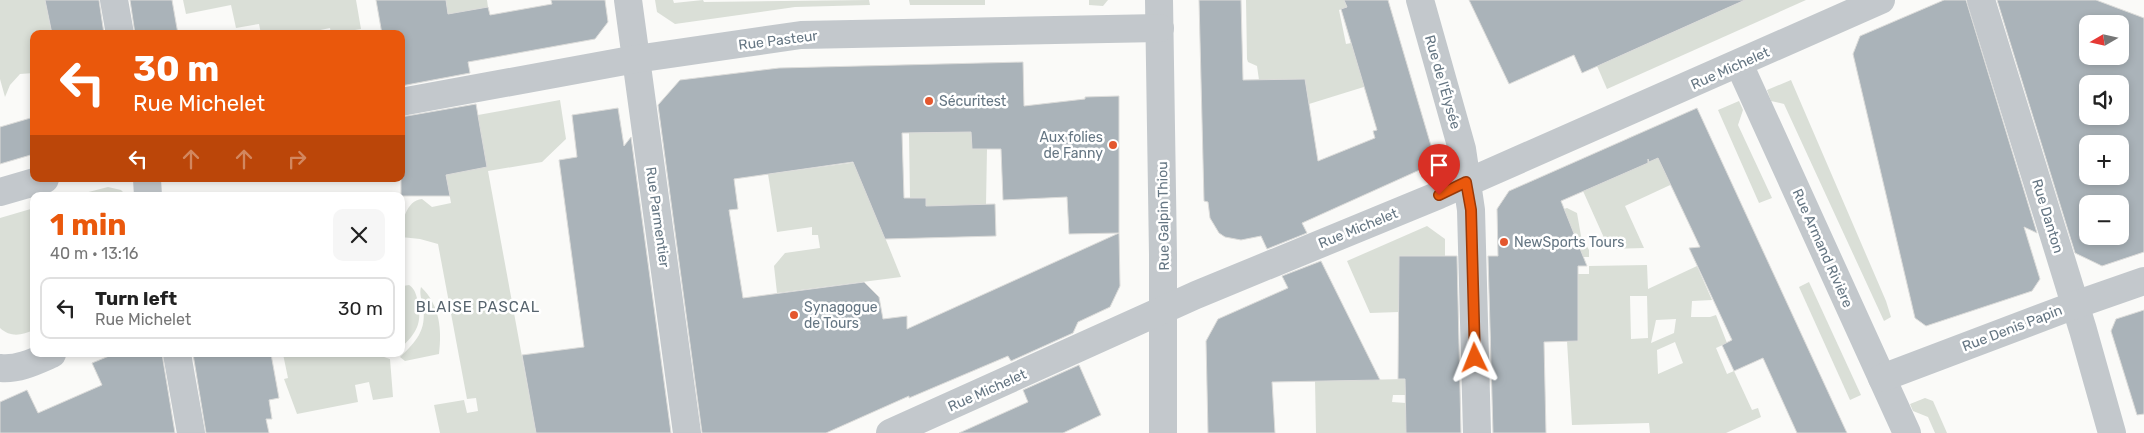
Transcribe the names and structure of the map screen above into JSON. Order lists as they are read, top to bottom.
{
  "streets": {
    "street": [
      "Rue Pasteur",
      "Rue Michelet",
      "Rue de l'Élysée",
      "Rue Galpin Thiou",
      "Rue Danton",
      "Rue Parmentier",
      "Rue Armand Rivière",
      "Rue Denis Papin"
    ]
  },
  "crossings": [
    ["Rue Pasteur", "Rue Galpin Thiou"],
    ["Rue Pasteur", "Rue Parmentier"],
    ["Rue Michelet", "Rue de l'Élysée"],
    ["Rue Michelet", "Rue Galpin Thiou"],
    ["Rue Michelet", "Rue Armand Rivière"],
    ["Rue Danton", "Rue Denis Papin"],
    ["Rue Armand Rivière", "Rue Denis Papin"]
  ],
  "districts": ["BLAISE PASCAL"],
  "places": [
    "Sécuritest",
    "Aux folies de Fanny",
    "NewSports Tours",
    "Synagogue de Tours"
  ],
  "north": "left",
  "page": {
    "map_buttons": ["+", "−"],
    "turn": ["30 m", "Rue Michelet"],
    "heading": ["1 min", "40 m · 13:16"],
    "list": [
      {
        "name": "Turn left",
        "note": "Rue Michelet",
        "value": "30 m"
      }
    ]
  }
}
